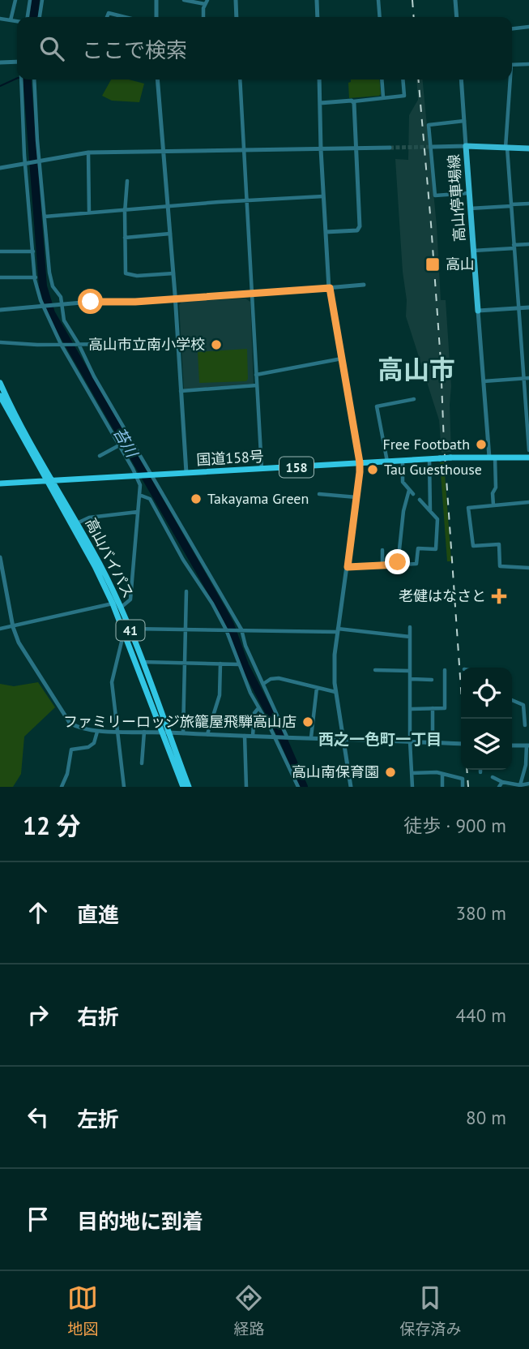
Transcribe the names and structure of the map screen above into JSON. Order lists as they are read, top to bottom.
{
  "streets": {
    "highway": [
      "国道158号",
      "158",
      "高山バイパス",
      "41"
    ],
    "main road": ["高山停車場線"]
  },
  "crossings": [
    ["国道158号", "高山バイパス"]
  ],
  "districts": ["高山市", "西之一色町一丁目"],
  "water": ["苔川"],
  "places": {
    "transit": ["高山"],
    "other": [
      "高山市立南小学校",
      "Free Footbath",
      "Tau Guesthouse",
      "Takayama Green",
      "ファミリーロッジ旅籠屋飛騨高山店",
      "高山南保育園"
    ],
    "health": ["老健はなさと"]
  },
  "page": {
    "search": "ここで検索",
    "heading": ["12 分", "徒歩 · 900 m"],
    "list": [
      ["直進", "380 m"],
      ["右折", "440 m"],
      ["左折", "80 m"],
      "目的地に到着"
    ],
    "nav": ["地図", "経路", "保存済み"]
  }
}
